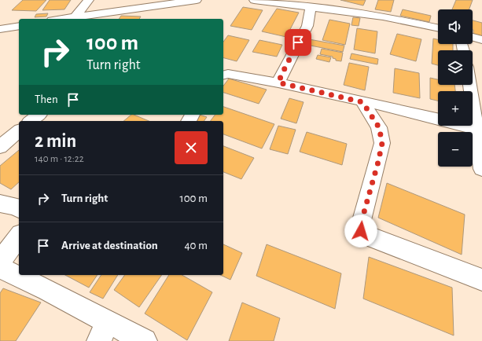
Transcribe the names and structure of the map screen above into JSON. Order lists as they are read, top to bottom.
{
  "page": {
    "map_buttons": ["+", "−"],
    "turn": ["100 m", "Turn right"],
    "then": "Then",
    "heading": ["2 min", "140 m · 12:22"],
    "list": [
      {
        "name": "Turn right",
        "value": "100 m"
      },
      {
        "name": "Arrive at destination",
        "value": "40 m"
      }
    ]
  }
}
